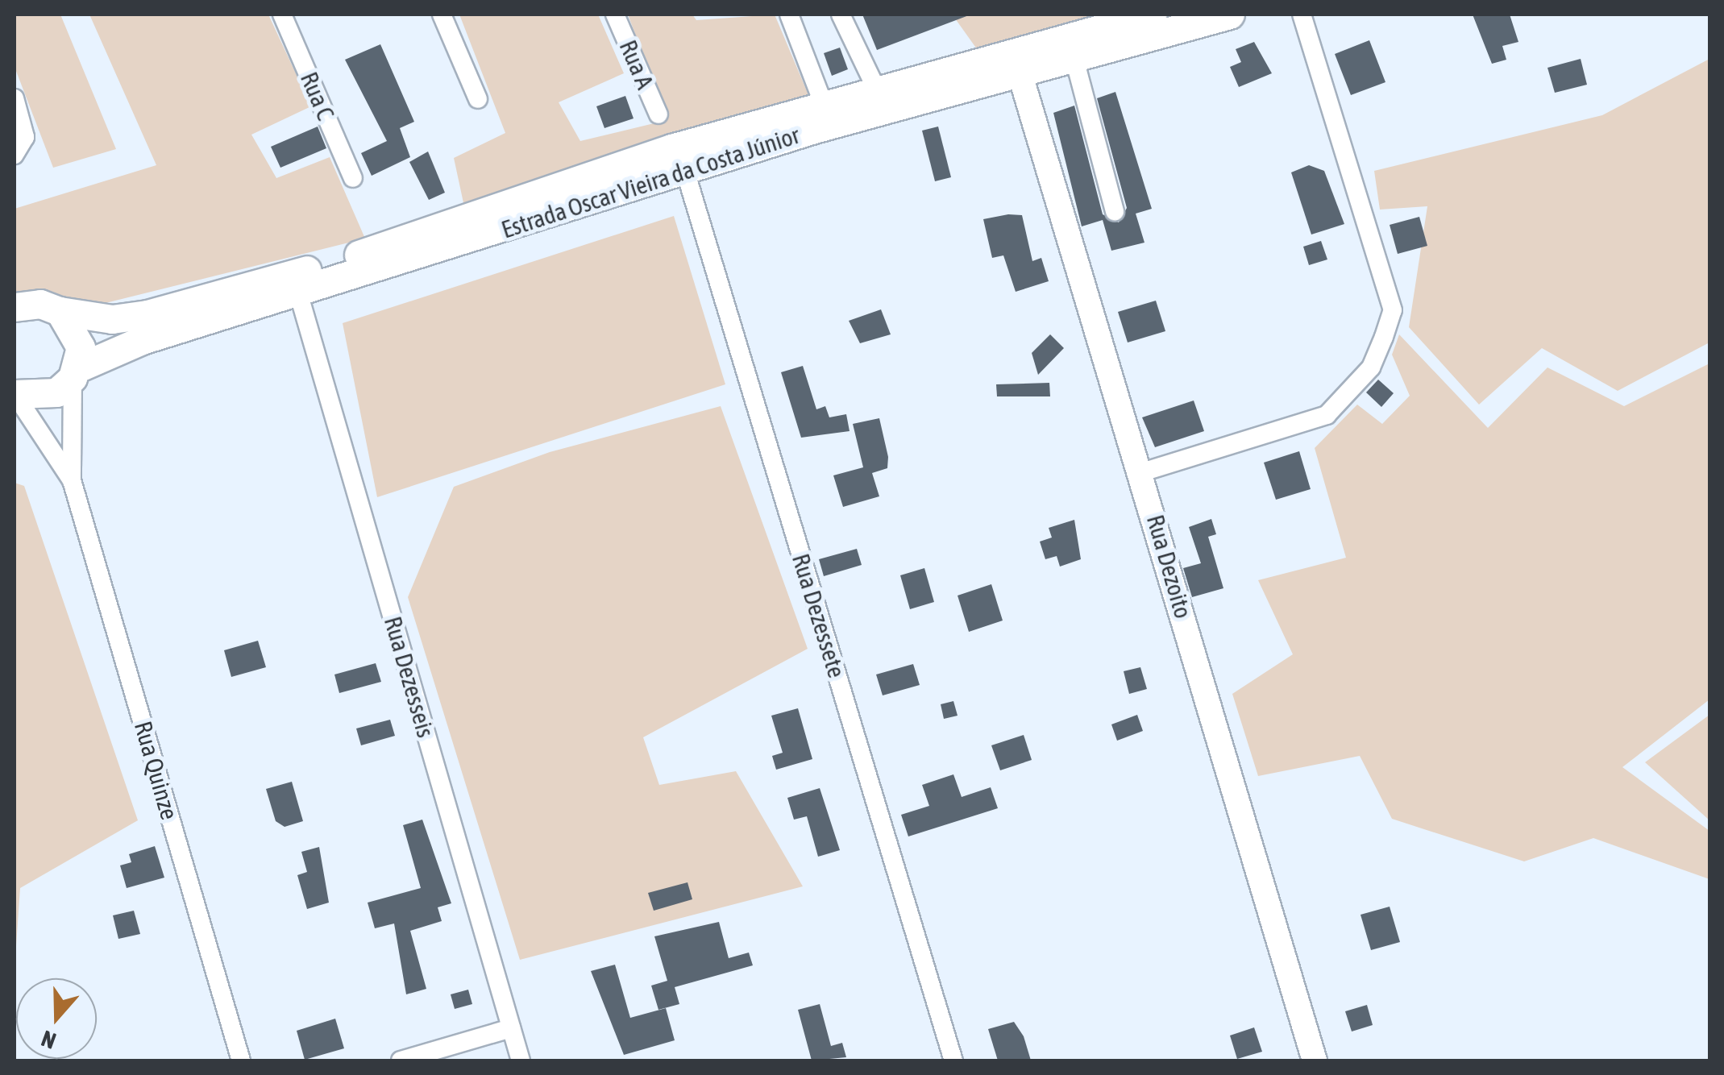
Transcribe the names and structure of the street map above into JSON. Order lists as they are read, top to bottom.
{
  "streets": {
    "main road": ["Estrada Oscar Vieira da Costa Júnior", "Rua Dezoito"],
    "street": [
      "Rua A",
      "Rua C",
      "Rua Dezessete",
      "Rua Dezesseis",
      "Rua Quinze"
    ]
  },
  "crossings": [
    ["Estrada Oscar Vieira da Costa Júnior", "Rua Dezoito"],
    ["Estrada Oscar Vieira da Costa Júnior", "Rua Dezessete"],
    ["Estrada Oscar Vieira da Costa Júnior", "Rua Dezesseis"],
    ["Estrada Oscar Vieira da Costa Júnior", "Rua Quinze"]
  ],
  "north": "bottom"
}
